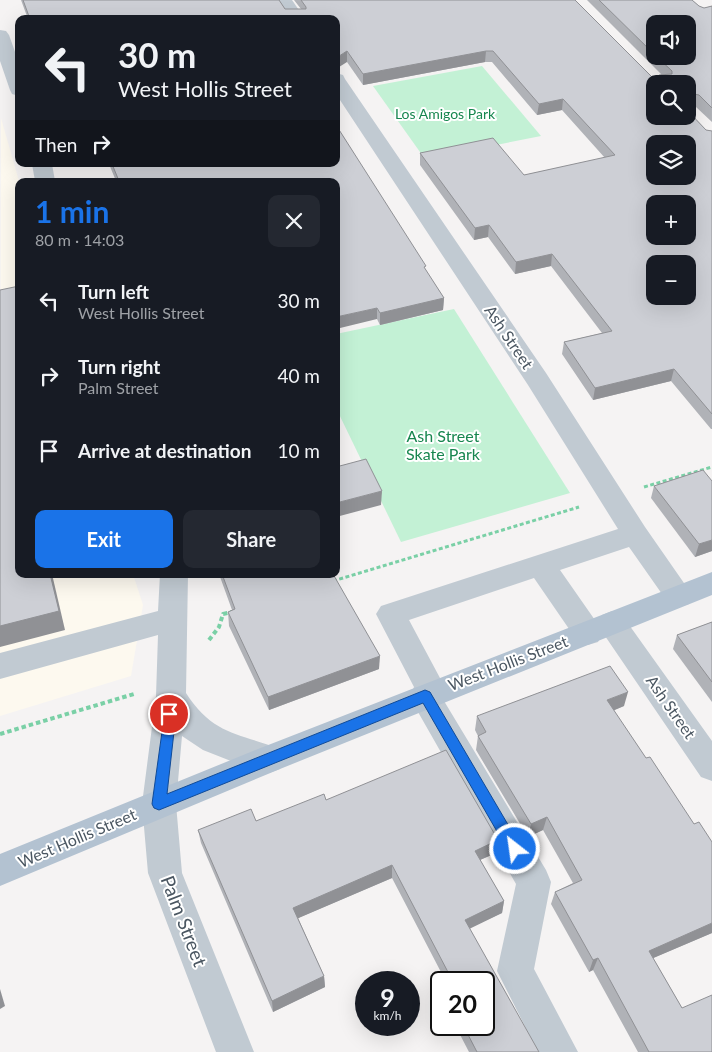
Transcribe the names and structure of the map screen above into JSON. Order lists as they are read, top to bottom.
{
  "streets": {
    "main road": ["West Hollis Street"],
    "street": ["Ash Street", "Palm Street"]
  },
  "crossings": [
    ["Ash Street", "West Hollis Street"],
    ["West Hollis Street", "Palm Street"]
  ],
  "parks": ["Los Amigos Park", "Ash Street Skate Park"],
  "page": {
    "map_buttons": ["+", "−"],
    "turn": ["30 m", "West Hollis Street"],
    "then": "Then",
    "heading": ["1 min", "80 m · 14:03"],
    "list": [
      {
        "name": "Turn left",
        "note": "West Hollis Street",
        "value": "30 m"
      },
      {
        "name": "Turn right",
        "note": "Palm Street",
        "value": "40 m"
      },
      {
        "name": "Arrive at destination",
        "value": "10 m"
      }
    ],
    "buttons": ["Exit", "Share"],
    "speed": "9 km/h",
    "limit": "20"
  }
}
